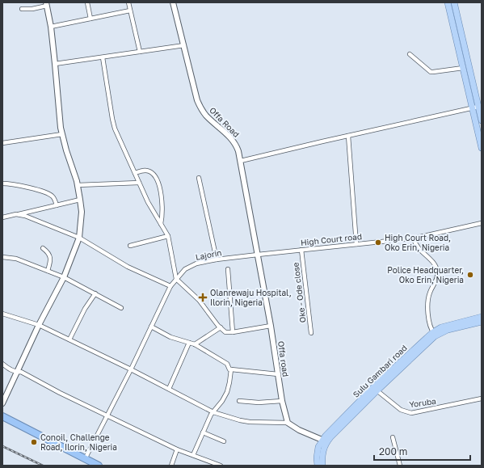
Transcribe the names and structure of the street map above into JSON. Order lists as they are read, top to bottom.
{
  "streets": {
    "main road": ["Sulu Gambari road"],
    "street": [
      "Offa Road",
      "High Court road",
      "Lajorin",
      "Oke - Ode close",
      "Offa road",
      "Yoruba"
    ]
  },
  "crossings": [
    ["Offa Road", "High Court road"],
    ["Offa Road", "Lajorin"],
    ["Offa Road", "Offa road"],
    ["High Court road", "Lajorin"],
    ["High Court road", "Oke - Ode close"],
    ["High Court road", "Offa road"],
    ["Lajorin", "Offa road"],
    ["Sulu Gambari road", "Yoruba"]
  ],
  "places": {
    "other": ["High Court Road, Oko Erin, Nigeria", "Police Headquarter, Oko Erin, Nigeria", "Conoil, Challenge Road, Ilorin, Nigeria"],
    "health": ["Olanrewaju Hospital, Ilorin, Nigeria"]
  },
  "scale_bar": "200 m"
}
